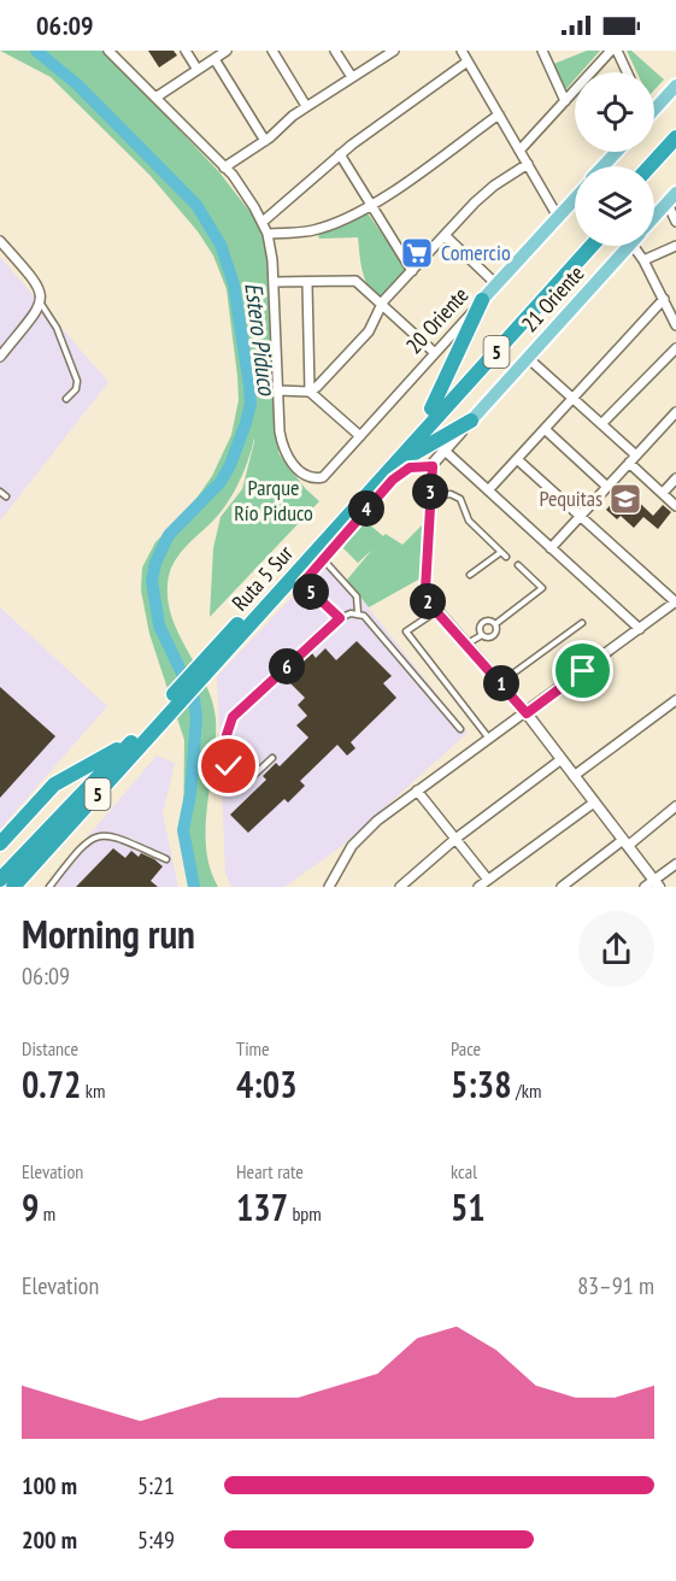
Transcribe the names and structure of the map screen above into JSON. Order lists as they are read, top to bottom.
{
  "streets": {
    "highway": ["5", "Ruta 5 Sur"],
    "main road": ["21 Oriente", "20 Oriente"]
  },
  "water": ["Estero Piduco"],
  "parks": ["Parque Río Piduco"],
  "places": {
    "supermarket": ["Comercio"],
    "school or university": ["Pequitas"]
  },
  "page": {
    "status": "06:09",
    "pins": [
      "3",
      "4",
      "5",
      "2",
      "6",
      "1"
    ],
    "heading": ["Morning run", "06:09"],
    "stats": [
      ["Distance", "0.72 km"],
      ["Time", "4:03"],
      ["Pace", "5:38 /km"],
      ["Elevation", "9 m"],
      ["Heart rate", "137 bpm"],
      ["kcal", "51"]
    ],
    "chart": ["Elevation", "83–91 m"],
    "list": [
      {
        "name": "100 m",
        "note": "5:21"
      },
      {
        "name": "200 m",
        "note": "5:49"
      }
    ]
  }
}
